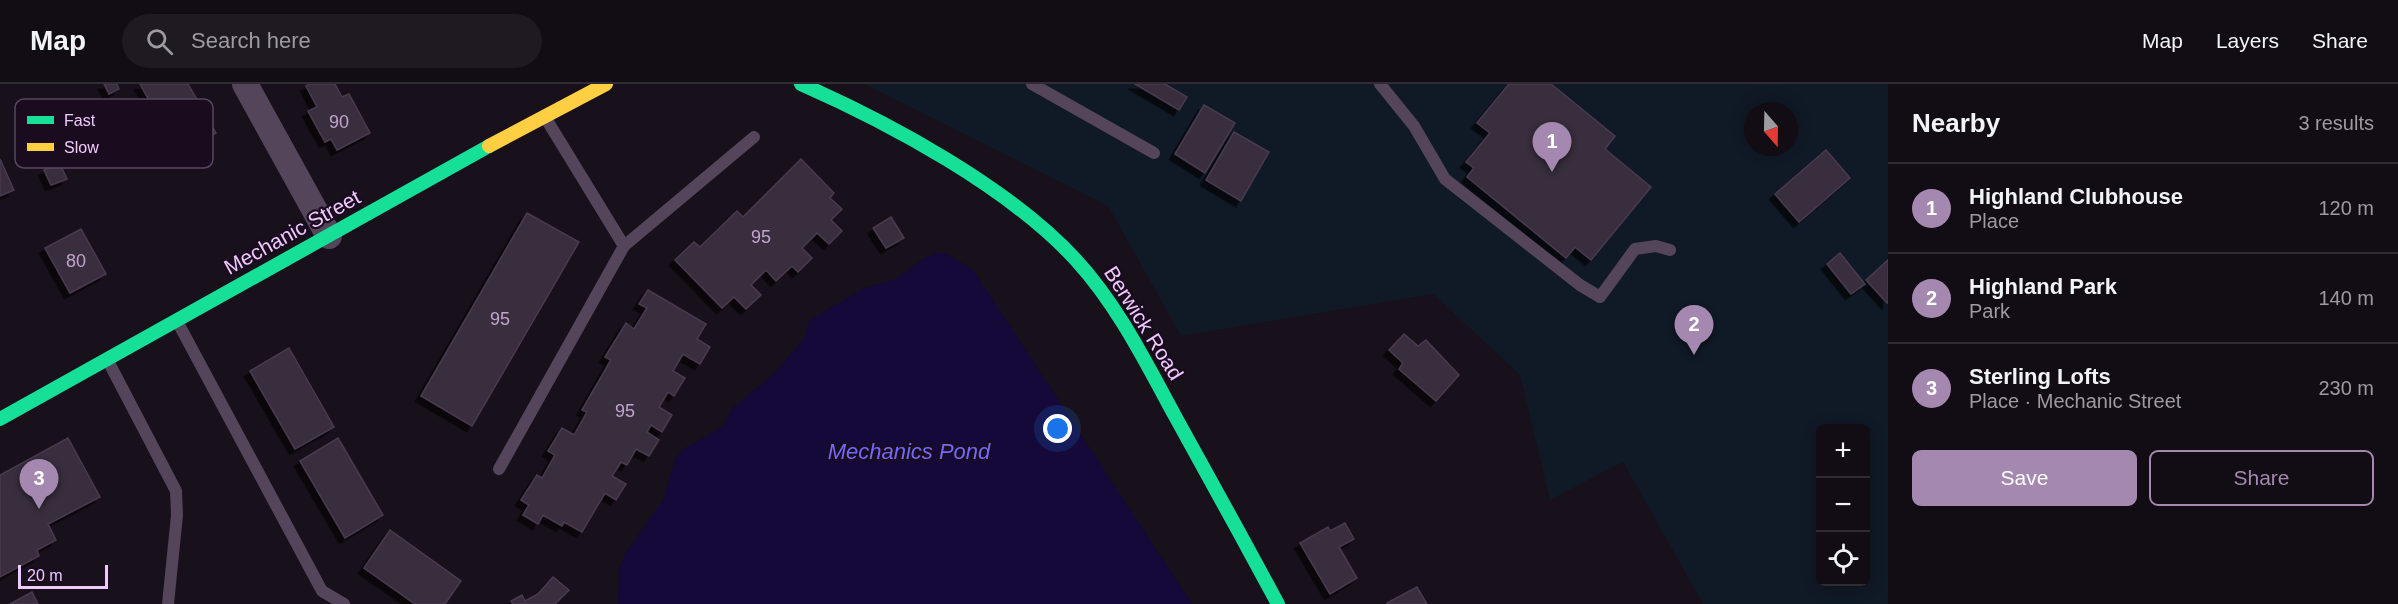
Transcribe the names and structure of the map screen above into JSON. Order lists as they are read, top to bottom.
{
  "streets": {
    "street": ["Mechanic Street", "Berwick Road"]
  },
  "water": ["Mechanics Pond"],
  "house_numbers": [
    "90",
    "95",
    "80",
    "95",
    "95"
  ],
  "legend": ["Fast", "Slow"],
  "scale_bar": "20 m",
  "north": "bottom",
  "page": {
    "header": "Map",
    "search": "Search here",
    "nav": ["Map", "Layers", "Share"],
    "heading": ["Nearby", "3 results"],
    "pins": ["1", "2", "3"],
    "list": [
      {
        "mark": "1",
        "name": "Highland Clubhouse",
        "note": "Place",
        "value": "120 m"
      },
      {
        "mark": "2",
        "name": "Highland Park",
        "note": "Park",
        "value": "140 m"
      },
      {
        "mark": "3",
        "name": "Sterling Lofts",
        "note": "Place · Mechanic Street",
        "value": "230 m"
      }
    ],
    "map_buttons": ["+", "−"],
    "buttons": ["Save", "Share"],
    "scale": "20 m"
  }
}
